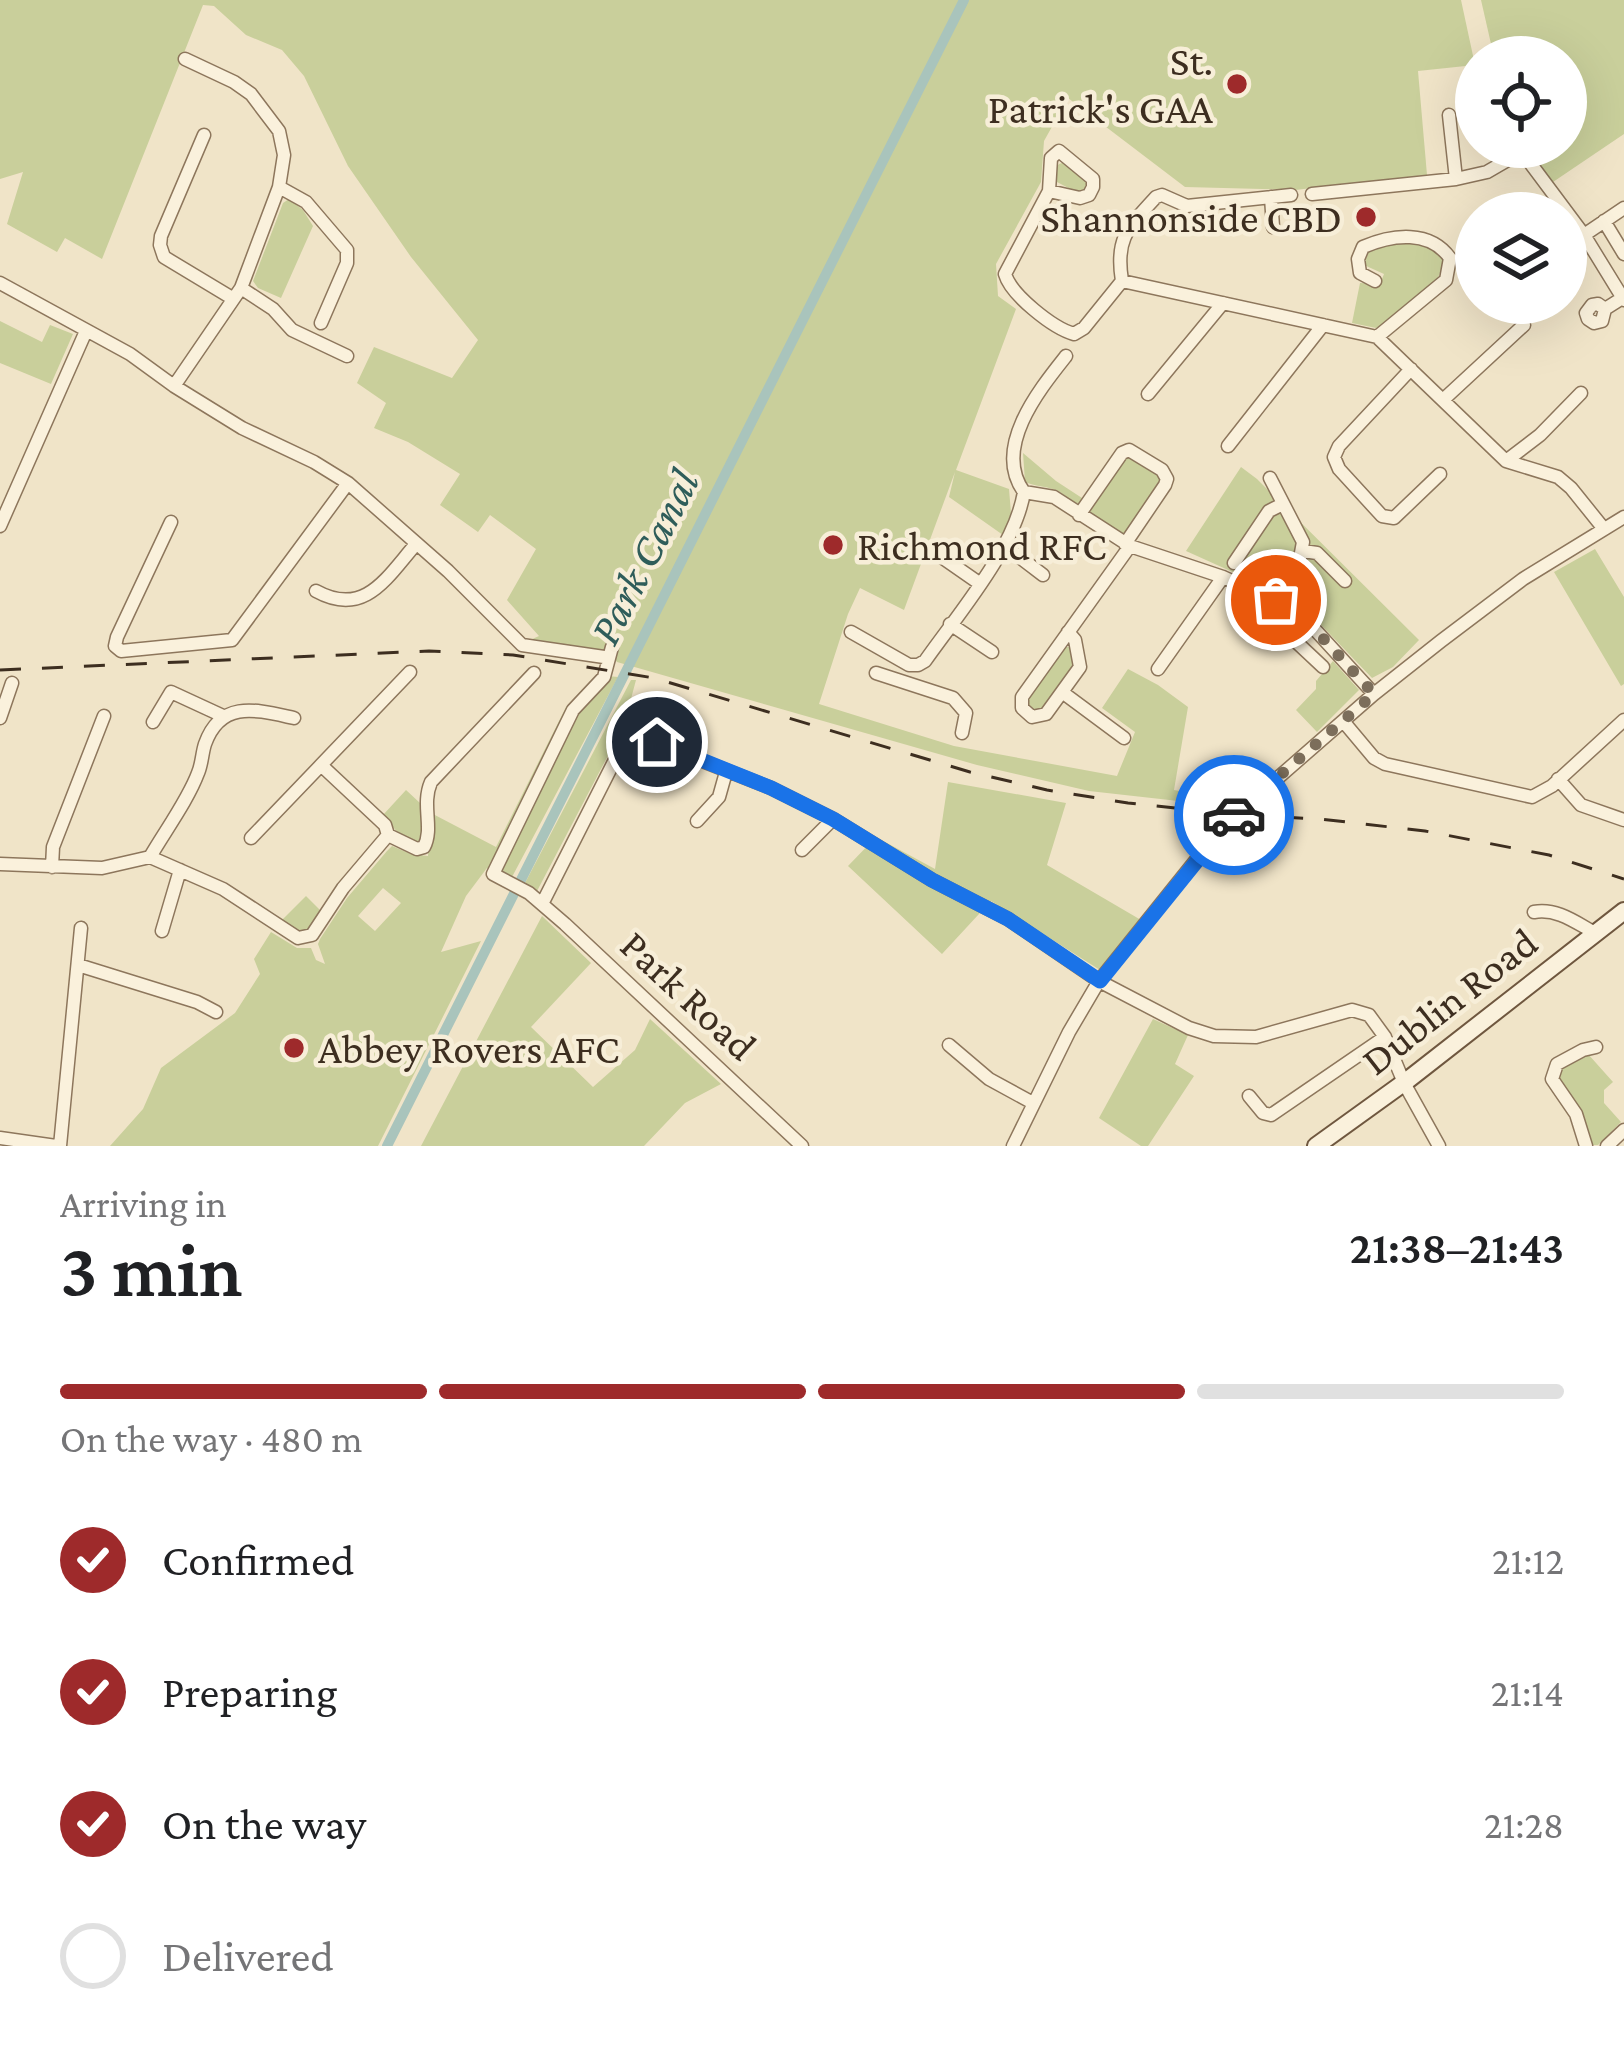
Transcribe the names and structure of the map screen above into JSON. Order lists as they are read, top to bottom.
{
  "streets": {
    "main road": ["Dublin Road"],
    "street": ["Park Road"]
  },
  "water": ["Park Canal"],
  "places": [
    "St. Patrick's GAA",
    "Shannonside CBD",
    "Richmond RFC",
    "Abbey Rovers AFC"
  ],
  "page": {
    "heading": ["3 min", "Arriving in", "21:38–21:43"],
    "bar": "On the way · 480 m",
    "list": [
      ["Confirmed", "21:12"],
      ["Preparing", "21:14"],
      ["On the way", "21:28"],
      "Delivered"
    ]
  }
}
